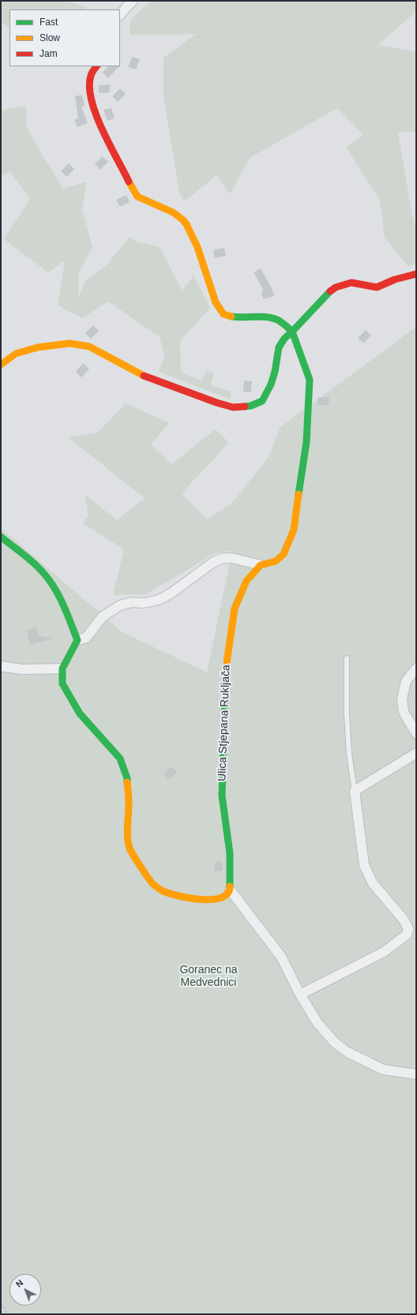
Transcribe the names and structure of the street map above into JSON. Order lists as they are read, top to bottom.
{
  "streets": {
    "street": ["Ulica Stjepana Rukljača"]
  },
  "parks": ["Goranec na Medvednici"],
  "legend": ["Fast", "Slow", "Jam"],
  "north": "top left"
}
